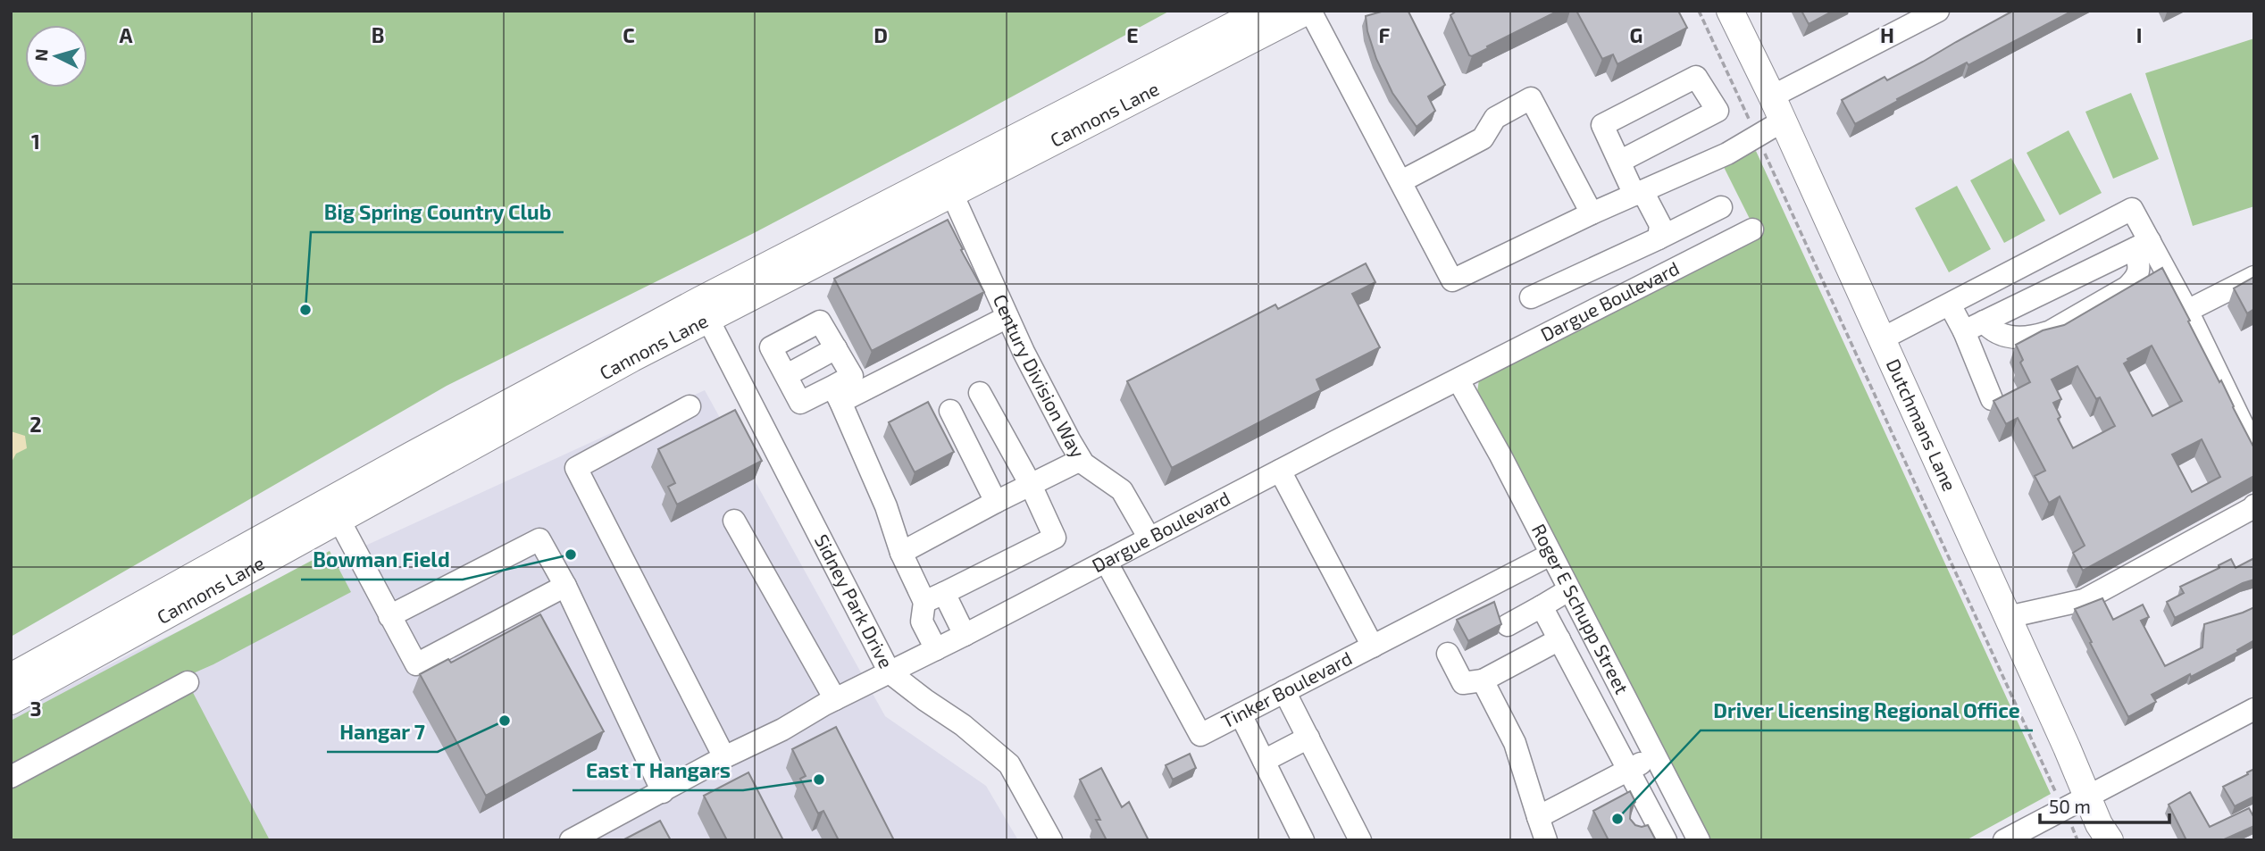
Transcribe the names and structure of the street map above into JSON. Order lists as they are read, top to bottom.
{
  "streets": {
    "main road": ["Cannons Lane", "Dutchmans Lane"],
    "street": [
      "Dargue Boulevard",
      "Century Division Way",
      "Sidney Park Drive",
      "Roger E Schupp Street",
      "Tinker Boulevard"
    ]
  },
  "crossings": [
    ["Cannons Lane", "Century Division Way"],
    ["Cannons Lane", "Sidney Park Drive"],
    ["Dargue Boulevard", "Century Division Way"],
    ["Dargue Boulevard", "Sidney Park Drive"],
    ["Dargue Boulevard", "Roger E Schupp Street"],
    ["Dargue Boulevard", "Tinker Boulevard"],
    ["Roger E Schupp Street", "Tinker Boulevard"]
  ],
  "places": [
    "Big Spring Country Club",
    "Bowman Field",
    "Hangar 7",
    "East T Hangars",
    "Driver Licensing Regional Office"
  ],
  "scale_bar": "50 m",
  "north": "left",
  "grid": {
    "columns": [
      "A",
      "B",
      "C",
      "D",
      "E",
      "F",
      "G",
      "H",
      "I"
    ],
    "rows": ["1", "2", "3"]
  }
}
